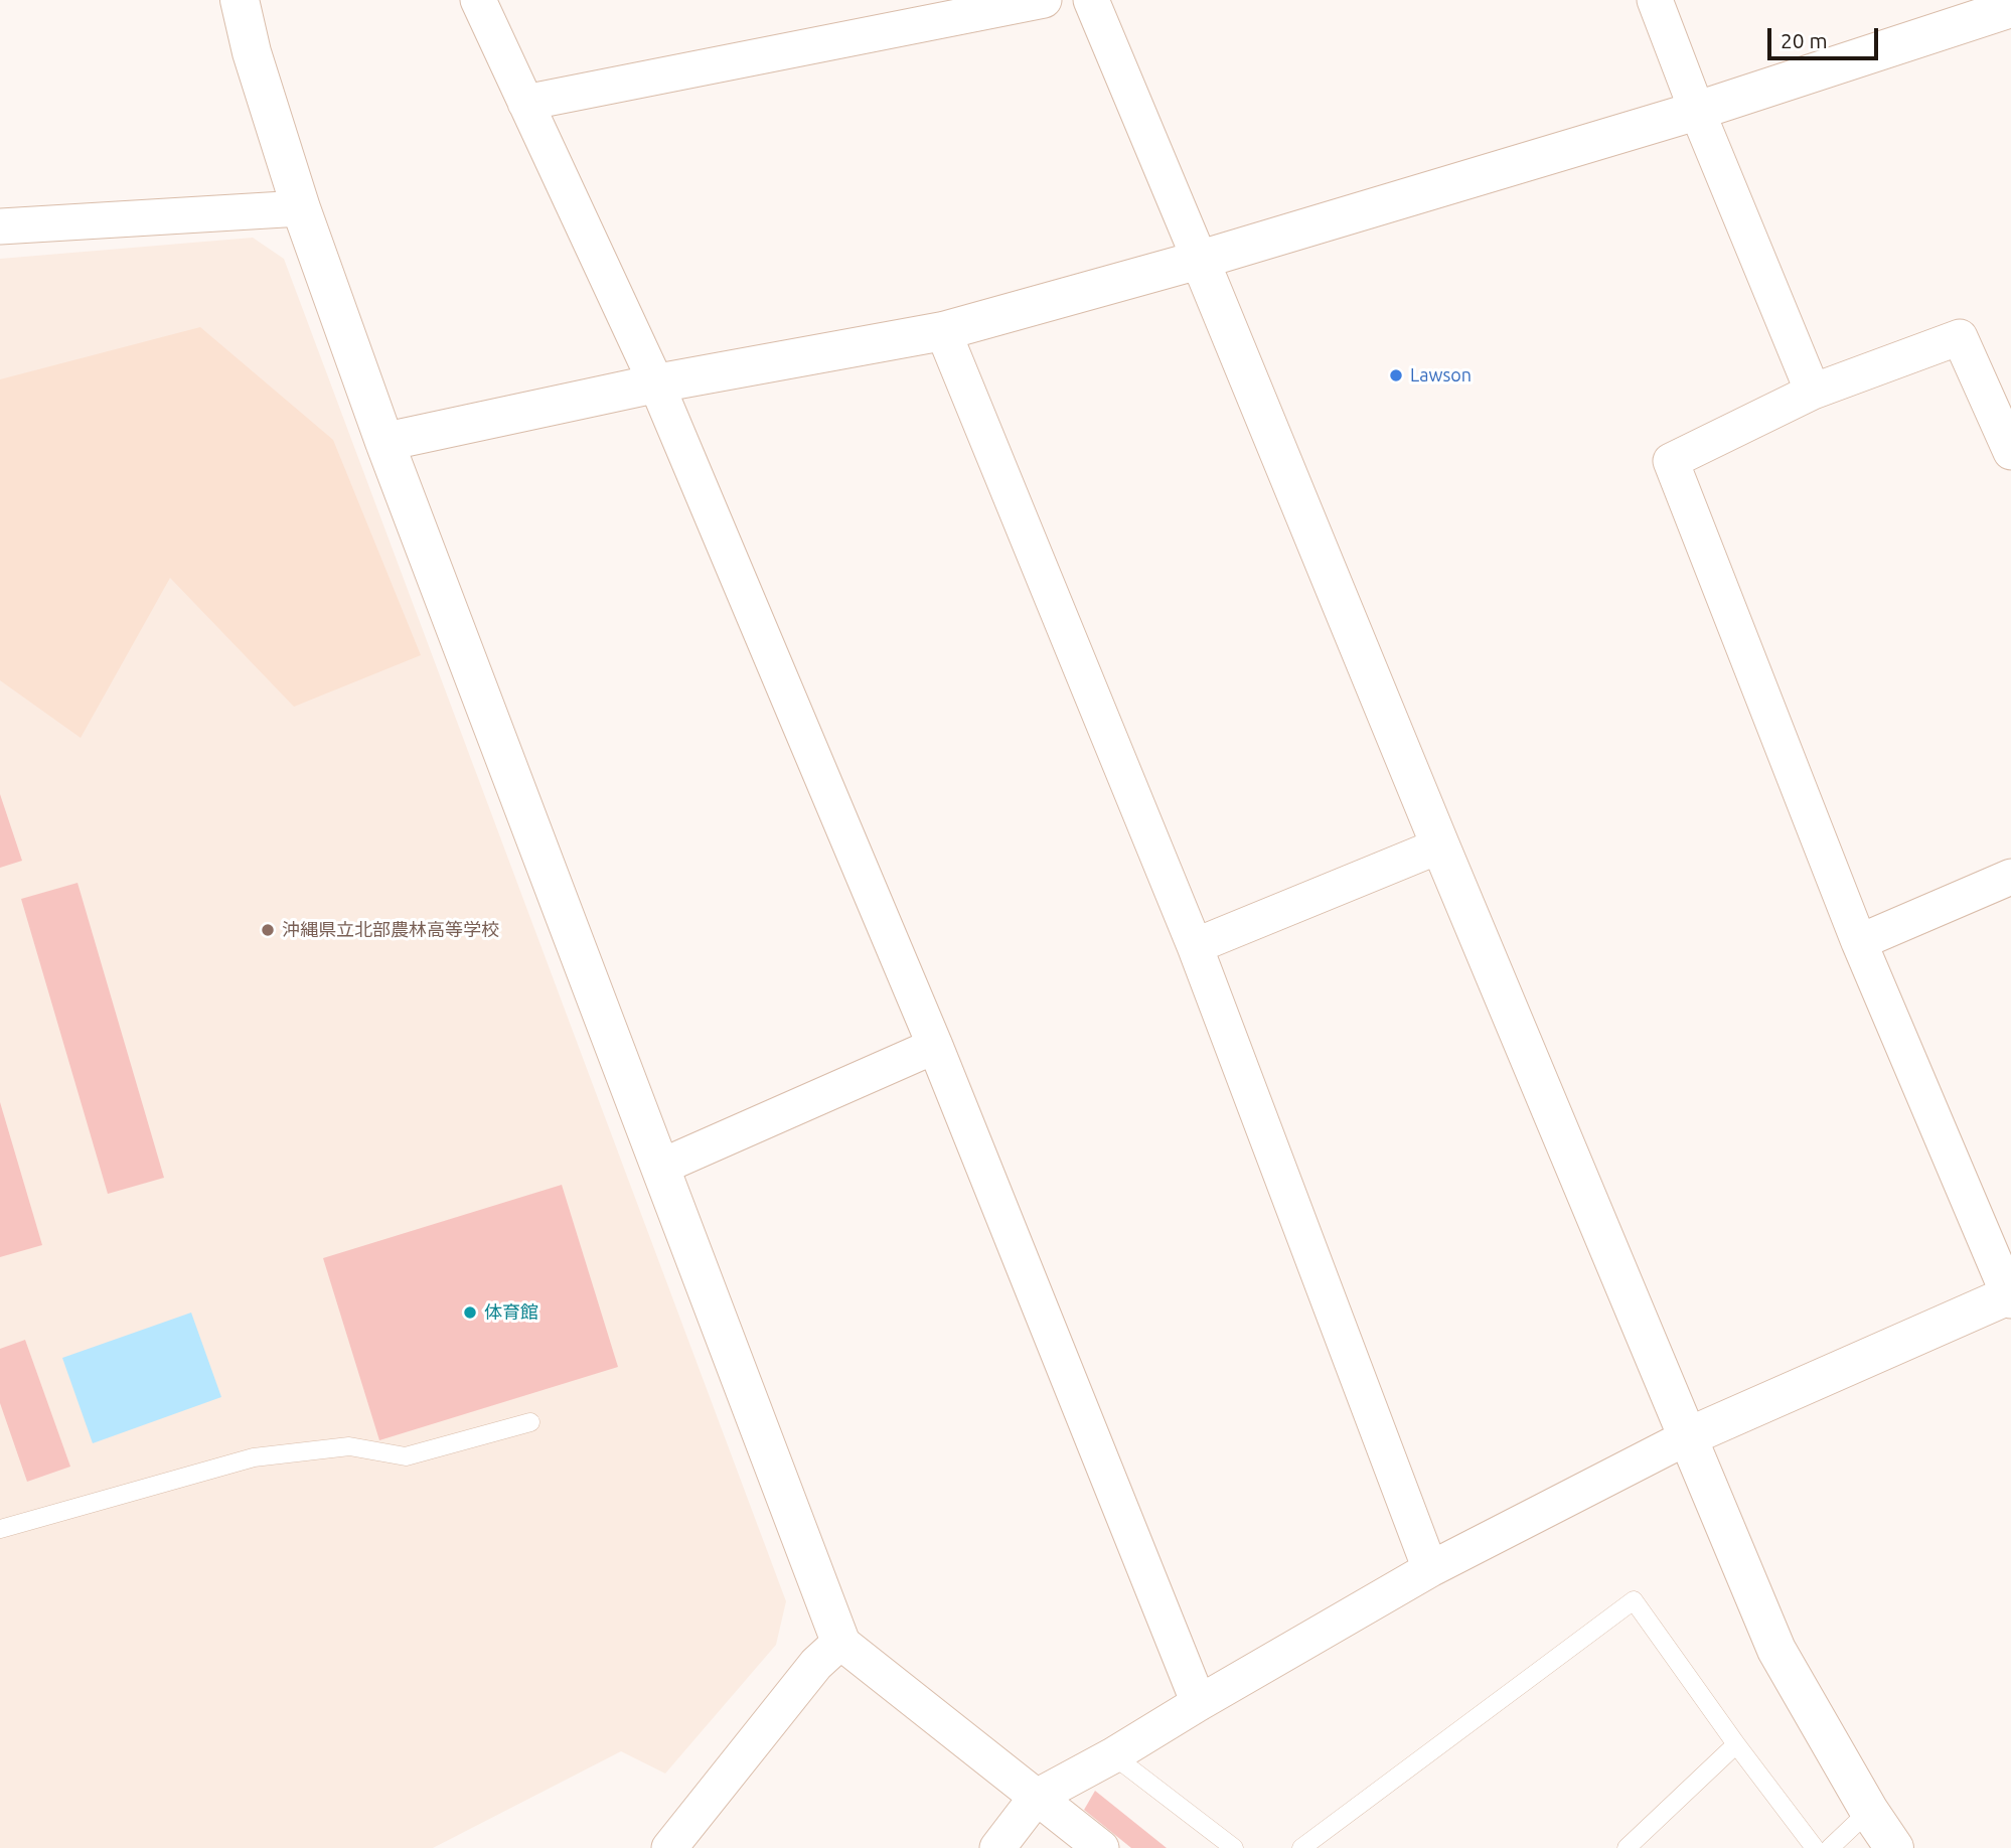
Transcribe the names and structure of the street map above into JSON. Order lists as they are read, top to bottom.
{
  "places": ["Lawson", "沖縄県立北部農林高等学校", "体育館"],
  "scale_bar": "20 m"
}
